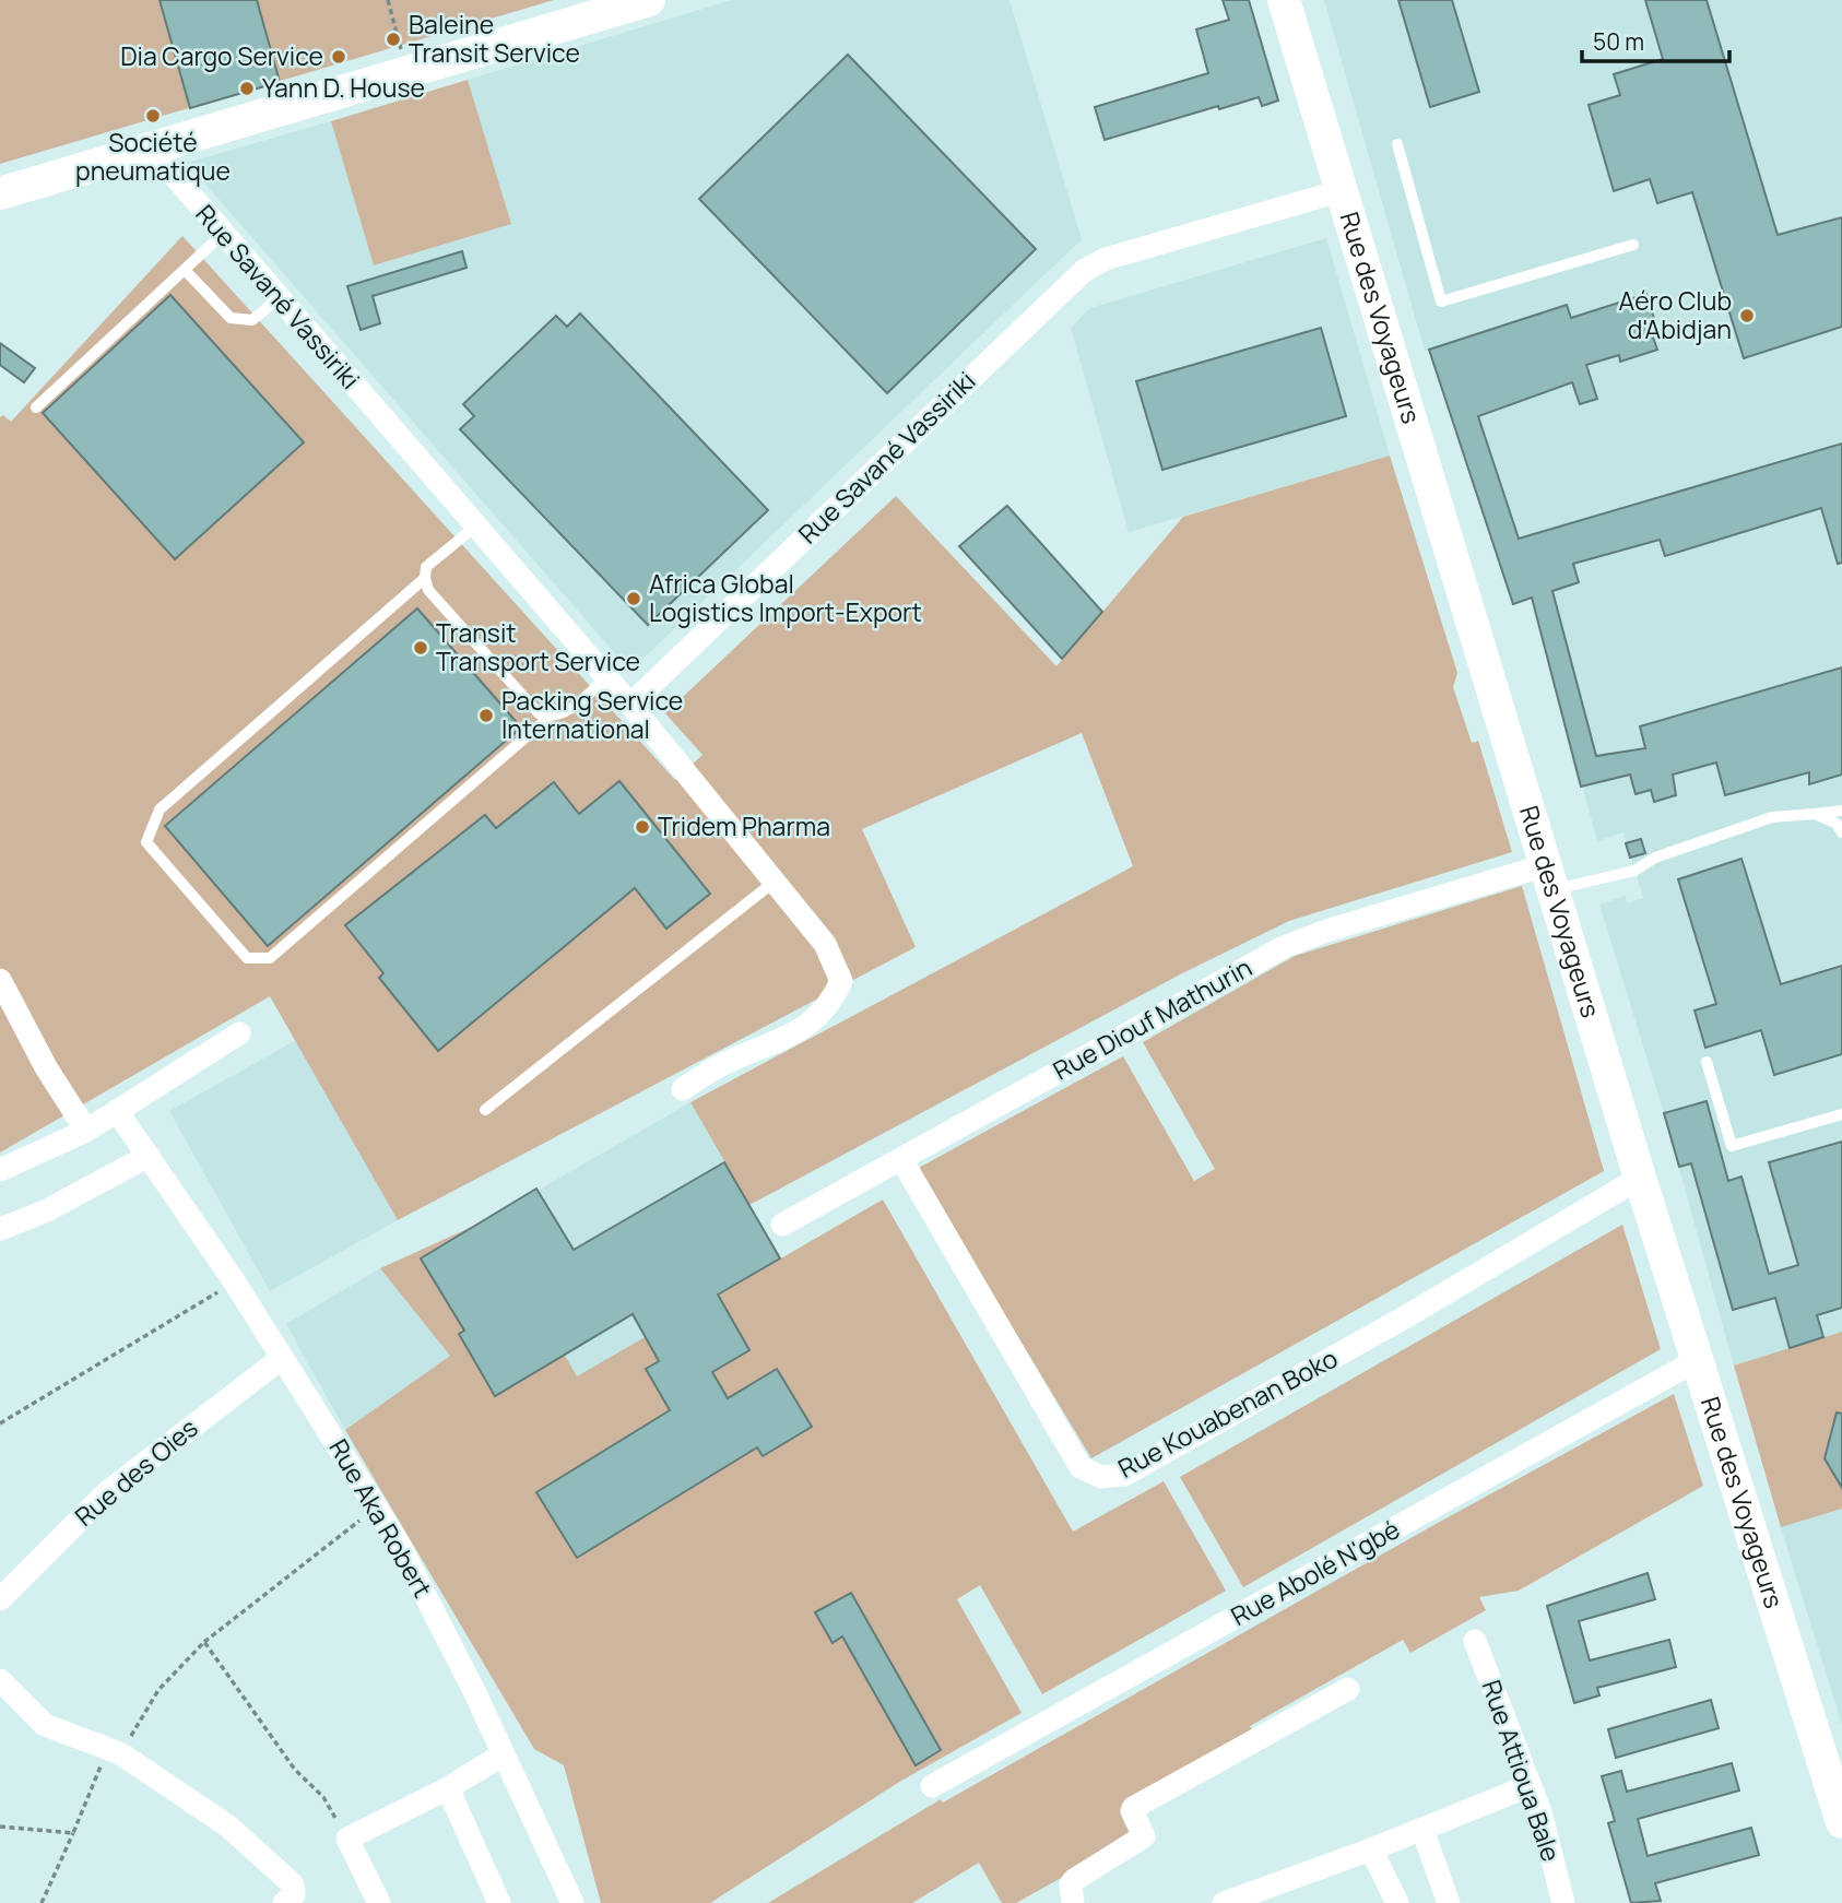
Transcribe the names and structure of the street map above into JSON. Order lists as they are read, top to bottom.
{
  "streets": {
    "street": [
      "Rue Savané Vassiriki",
      "Rue des Voyageurs",
      "Rue Diouf Mathurin",
      "Rue Kouabenan Boko",
      "Rue des Oies",
      "Rue Aka Robert",
      "Rue Abolé N'gbé",
      "Rue Attioua Bale"
    ]
  },
  "crossings": [
    ["Rue Savané Vassiriki", "Rue des Voyageurs"],
    ["Rue des Voyageurs", "Rue Diouf Mathurin"],
    ["Rue des Voyageurs", "Rue Kouabenan Boko"],
    ["Rue des Voyageurs", "Rue Abolé N'gbé"],
    ["Rue Diouf Mathurin", "Rue Kouabenan Boko"],
    ["Rue des Oies", "Rue Aka Robert"]
  ],
  "places": [
    "Baleine Transit Service",
    "Dia Cargo Service",
    "Yann D. House",
    "Société pneumatique",
    "Aéro Club d'Abidjan",
    "Africa Global Logistics Import-Export",
    "Transit Transport Service",
    "Packing Service International",
    "Tridem Pharma"
  ],
  "scale_bar": "50 m"
}
